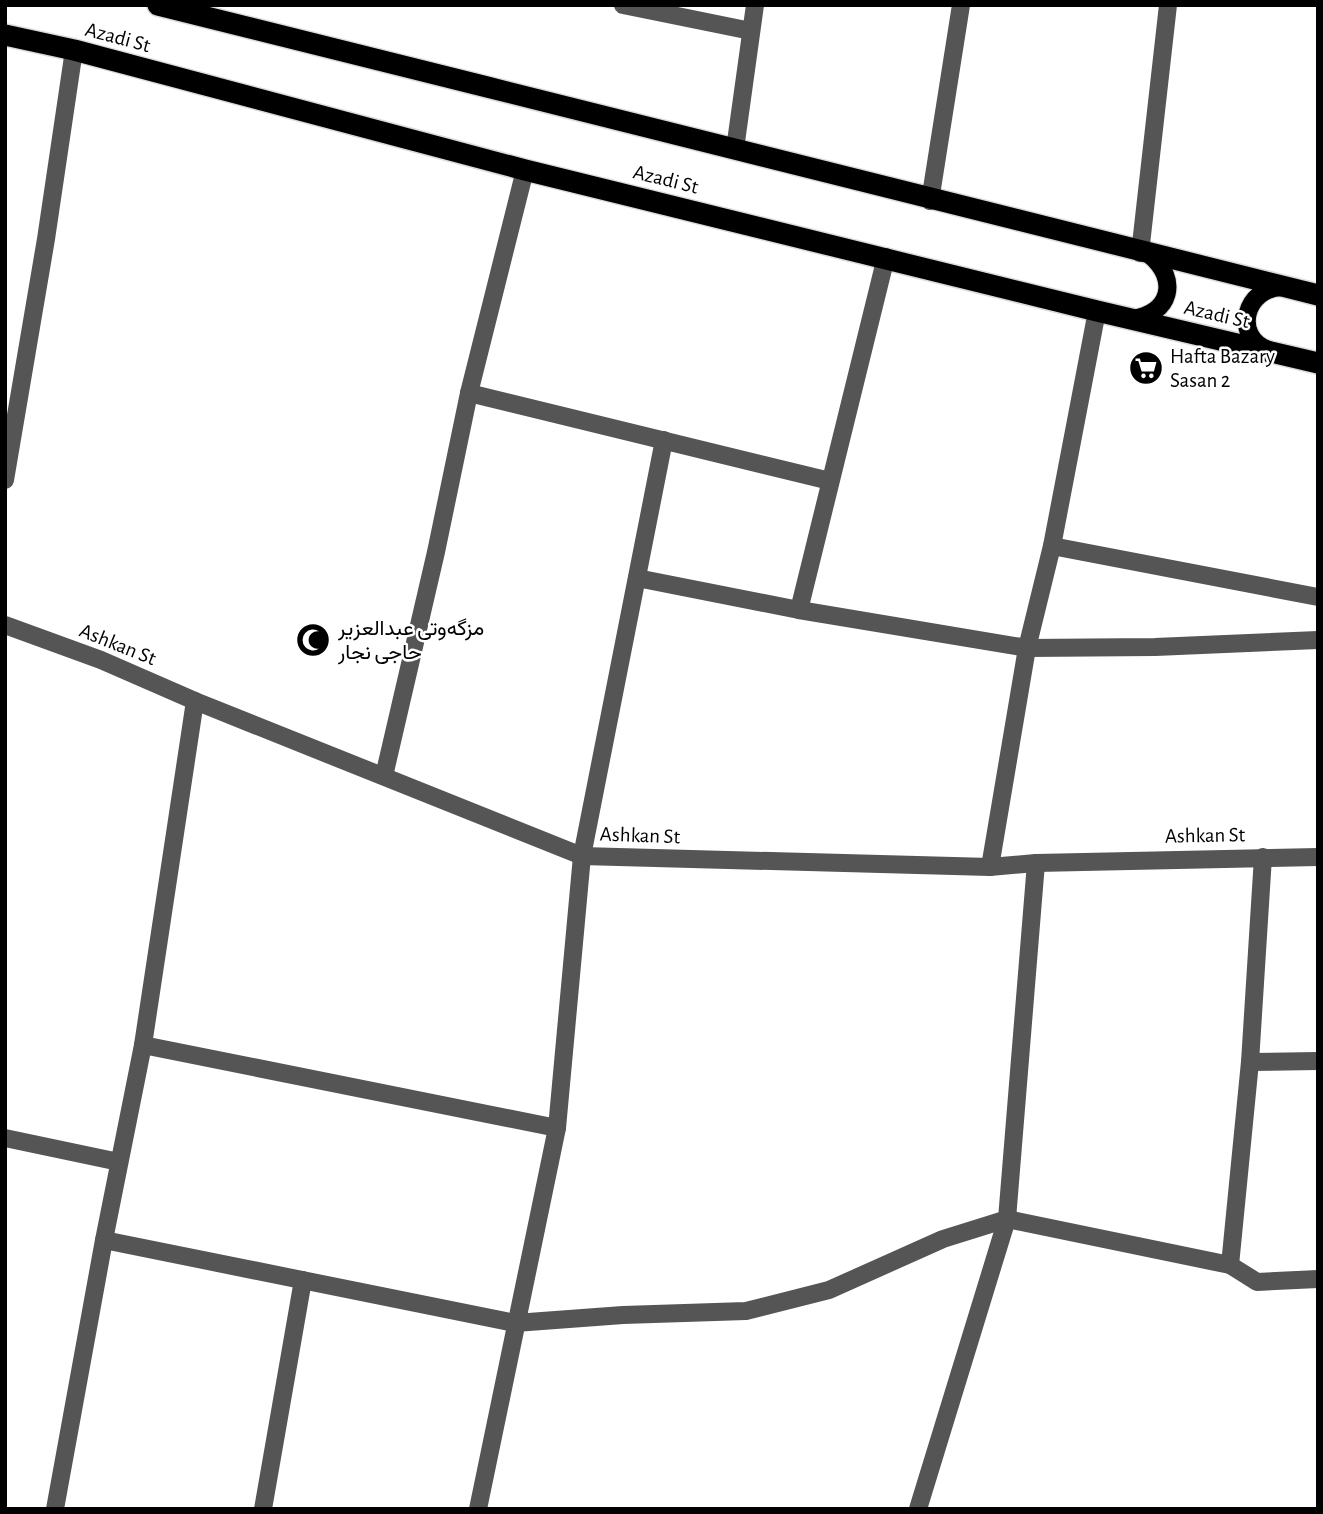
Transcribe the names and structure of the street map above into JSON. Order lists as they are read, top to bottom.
{
  "streets": {
    "highway": ["Azadi St"],
    "street": ["Ashkan St"]
  },
  "places": {
    "supermarket": ["Hafta Bazary Sasan 2"],
    "mosque": ["مزگەوتی عبدالعزير حاجی نجار"]
  }
}
